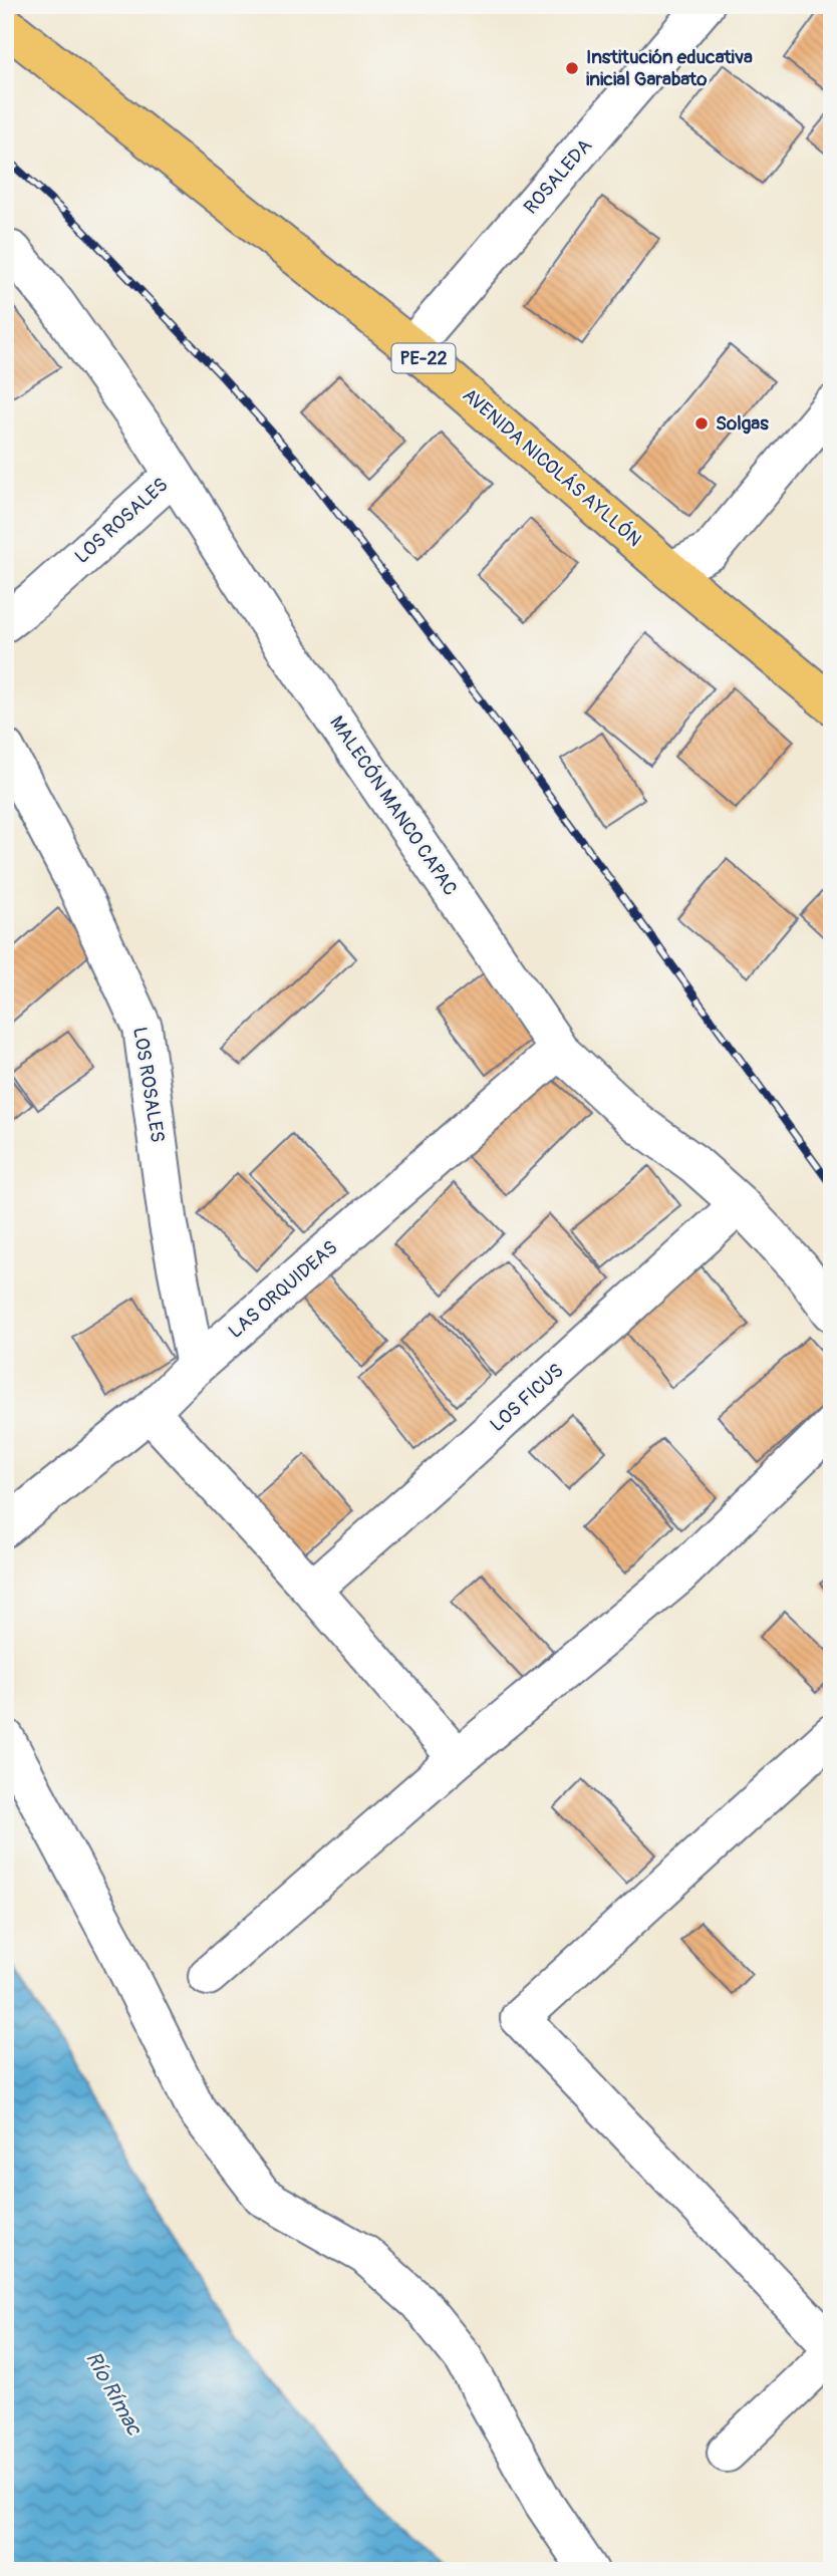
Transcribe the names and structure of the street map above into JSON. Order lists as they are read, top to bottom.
{
  "streets": {
    "highway": ["PE-22", "AVENIDA NICOLÁS AYLLÓN"],
    "street": [
      "ROSALEDA",
      "LOS ROSALES",
      "MALECÓN MANCO CAPAC",
      "LAS ORQUIDEAS",
      "LOS FICUS"
    ]
  },
  "crossings": [
    ["ROSALEDA", "AVENIDA NICOLÁS AYLLÓN"],
    ["LOS ROSALES", "MALECÓN MANCO CAPAC"],
    ["LOS ROSALES", "LAS ORQUIDEAS"],
    ["MALECÓN MANCO CAPAC", "LAS ORQUIDEAS"],
    ["MALECÓN MANCO CAPAC", "LOS FICUS"]
  ],
  "water": ["Río Rímac"],
  "places": ["Institución educativa inicial Garabato", "Solgas"]
}
